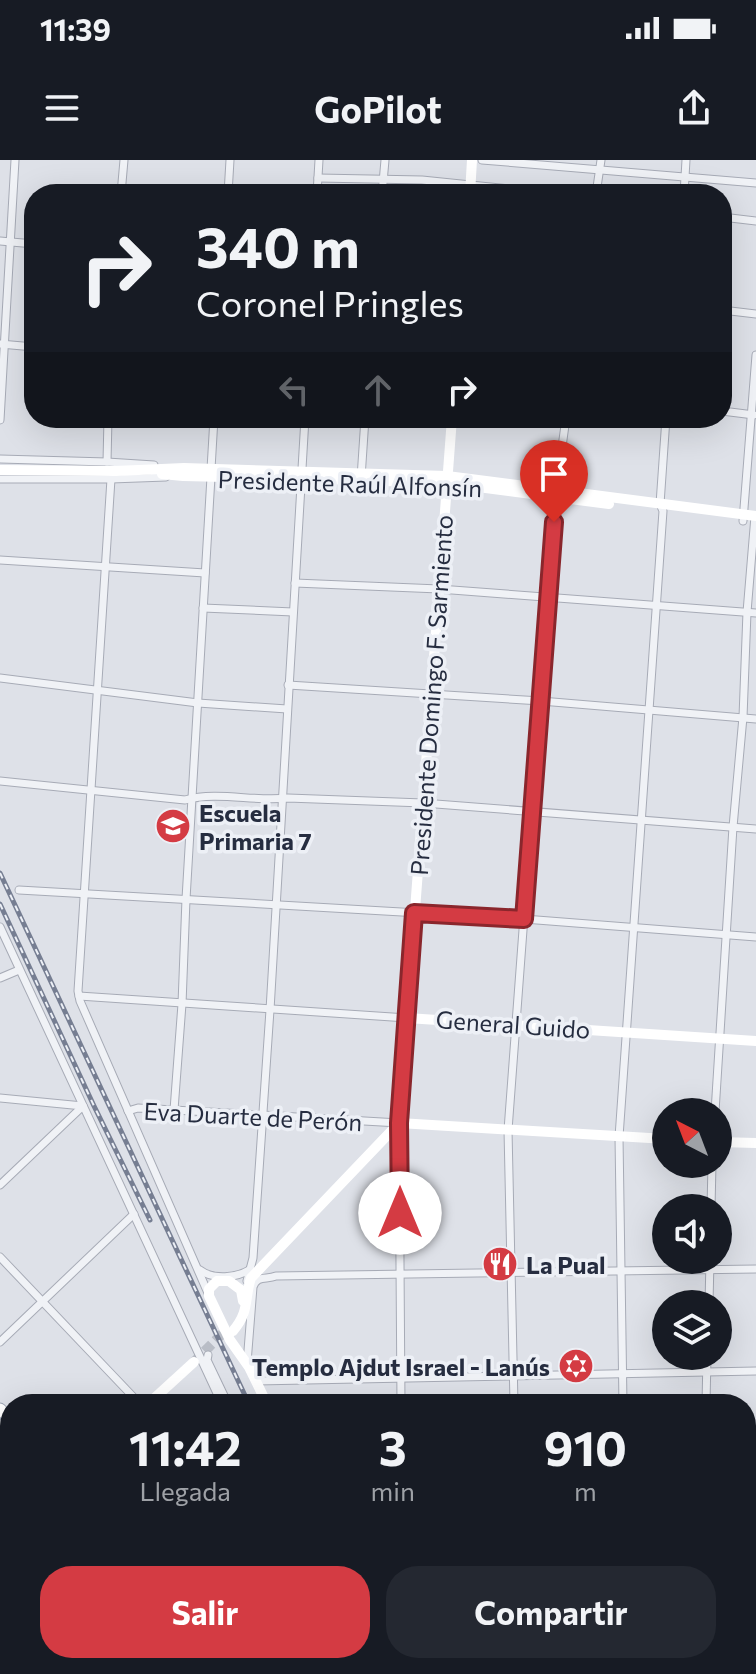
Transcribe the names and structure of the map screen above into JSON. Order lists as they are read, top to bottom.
{
  "streets": {
    "main road": [
      "Presidente Raúl Alfonsín",
      "Presidente Domingo F. Sarmiento",
      "General Guido",
      "Eva Duarte de Perón"
    ]
  },
  "crossings": [
    ["Presidente Raúl Alfonsín", "Presidente Domingo F. Sarmiento"],
    ["Presidente Domingo F. Sarmiento", "General Guido"],
    ["Presidente Domingo F. Sarmiento", "Eva Duarte de Perón"]
  ],
  "places": {
    "school or university": ["Escuela Primaria 7"],
    "restaurant": ["La Pual"],
    "synagogue": ["Templo Ajdut Israel - Lanús"]
  },
  "north": "top left",
  "page": {
    "status": "11:39",
    "header": "GoPilot",
    "turn": ["340 m", "Coronel Pringles"],
    "eta": [
      "11:42",
      "Llegada",
      "3",
      "min",
      "910",
      "m"
    ],
    "buttons": ["Salir", "Compartir"]
  }
}
